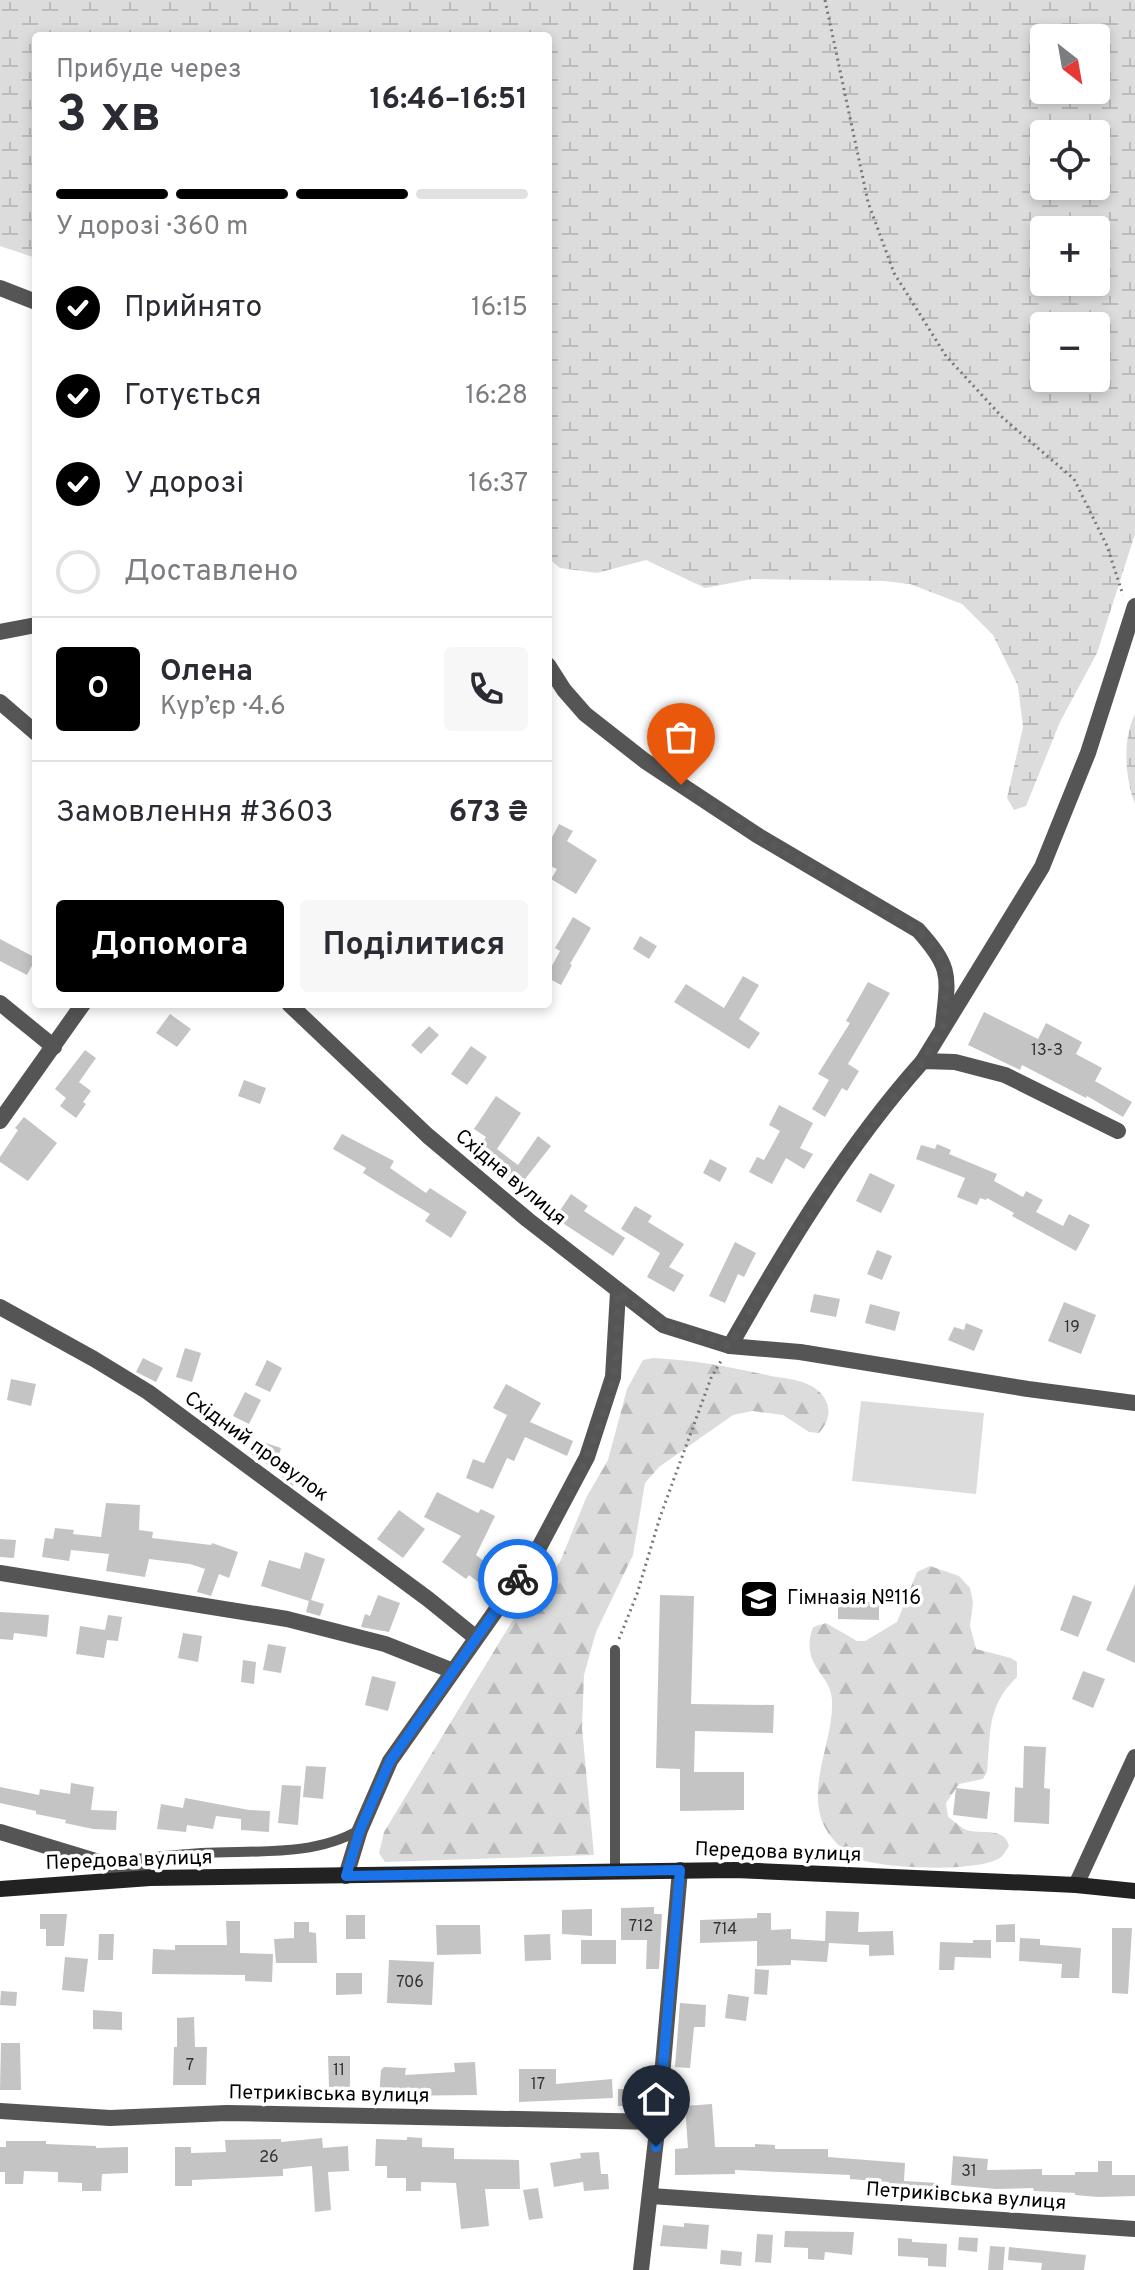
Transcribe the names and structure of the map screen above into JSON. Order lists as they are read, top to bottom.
{
  "streets": {
    "street": [
      "Східна вулиця",
      "Східний провулок",
      "Передова вулиця",
      "Петриківська вулиця"
    ]
  },
  "places": {
    "school or university": ["Гімназія №116"]
  },
  "house_numbers": [
    "13-З",
    "19",
    "712",
    "714",
    "706",
    "7",
    "11",
    "17",
    "26",
    "31"
  ],
  "north": "bottom right",
  "page": {
    "map_buttons": ["+", "−"],
    "heading": ["3 хв", "Прибуде через", "16:46–16:51"],
    "panel": [
      "Олена",
      "Кур’єр · 4.6",
      "Замовлення #3603",
      "673 ₴"
    ],
    "bar": "У дорозі · 360 m",
    "list": [
      ["Прийнято", "16:15"],
      ["Готується", "16:28"],
      ["У дорозі", "16:37"],
      "Доставлено"
    ],
    "round": "О",
    "buttons": ["Допомога", "Поділитися"]
  }
}
